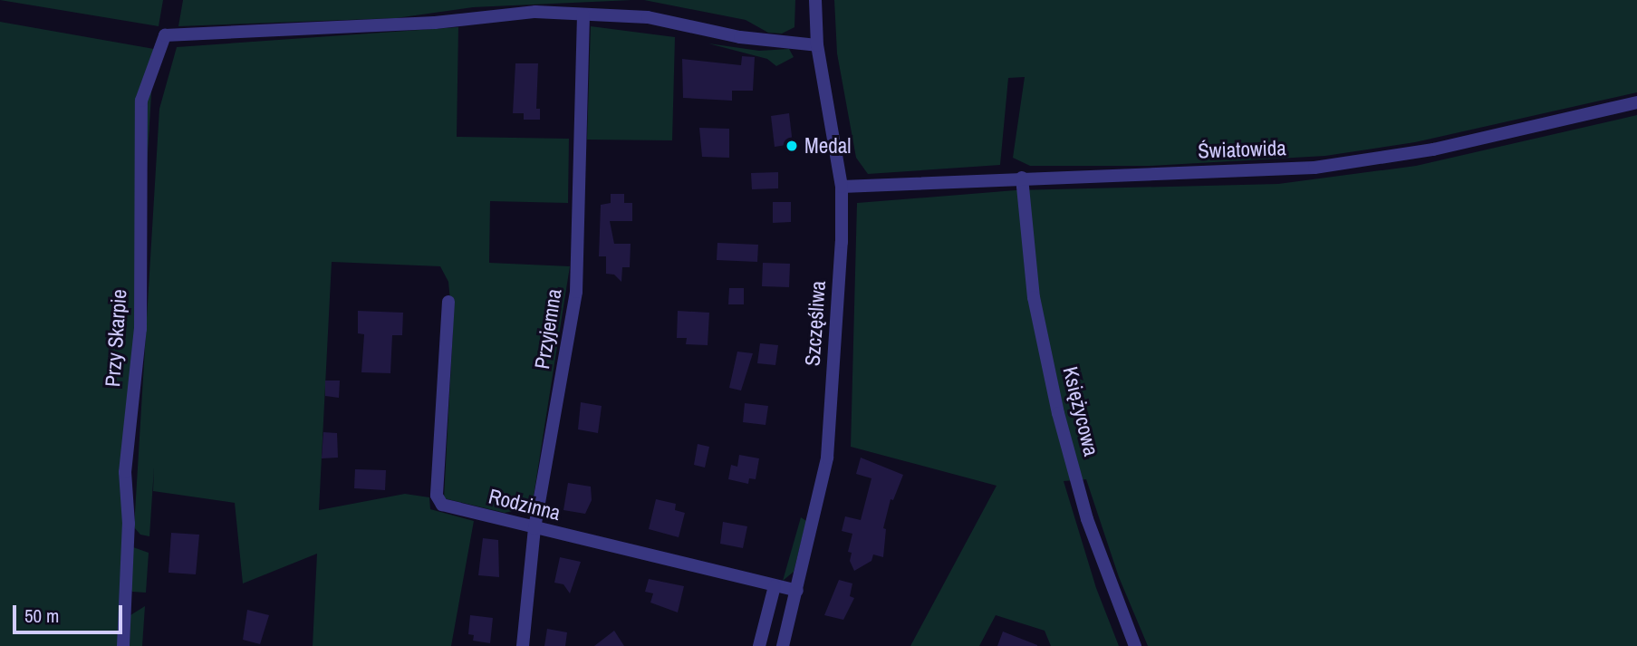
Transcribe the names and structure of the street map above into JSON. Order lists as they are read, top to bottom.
{
  "streets": {
    "street": [
      "Światowida",
      "Szczęśliwa",
      "Przyjemna",
      "Przy Skarpie",
      "Księżycowa",
      "Rodzinna"
    ]
  },
  "crossings": [
    ["Światowida", "Szczęśliwa"],
    ["Światowida", "Księżycowa"],
    ["Szczęśliwa", "Rodzinna"],
    ["Przyjemna", "Przy Skarpie"],
    ["Przyjemna", "Rodzinna"]
  ],
  "places": ["Medal"],
  "scale_bar": "50 m"
}
